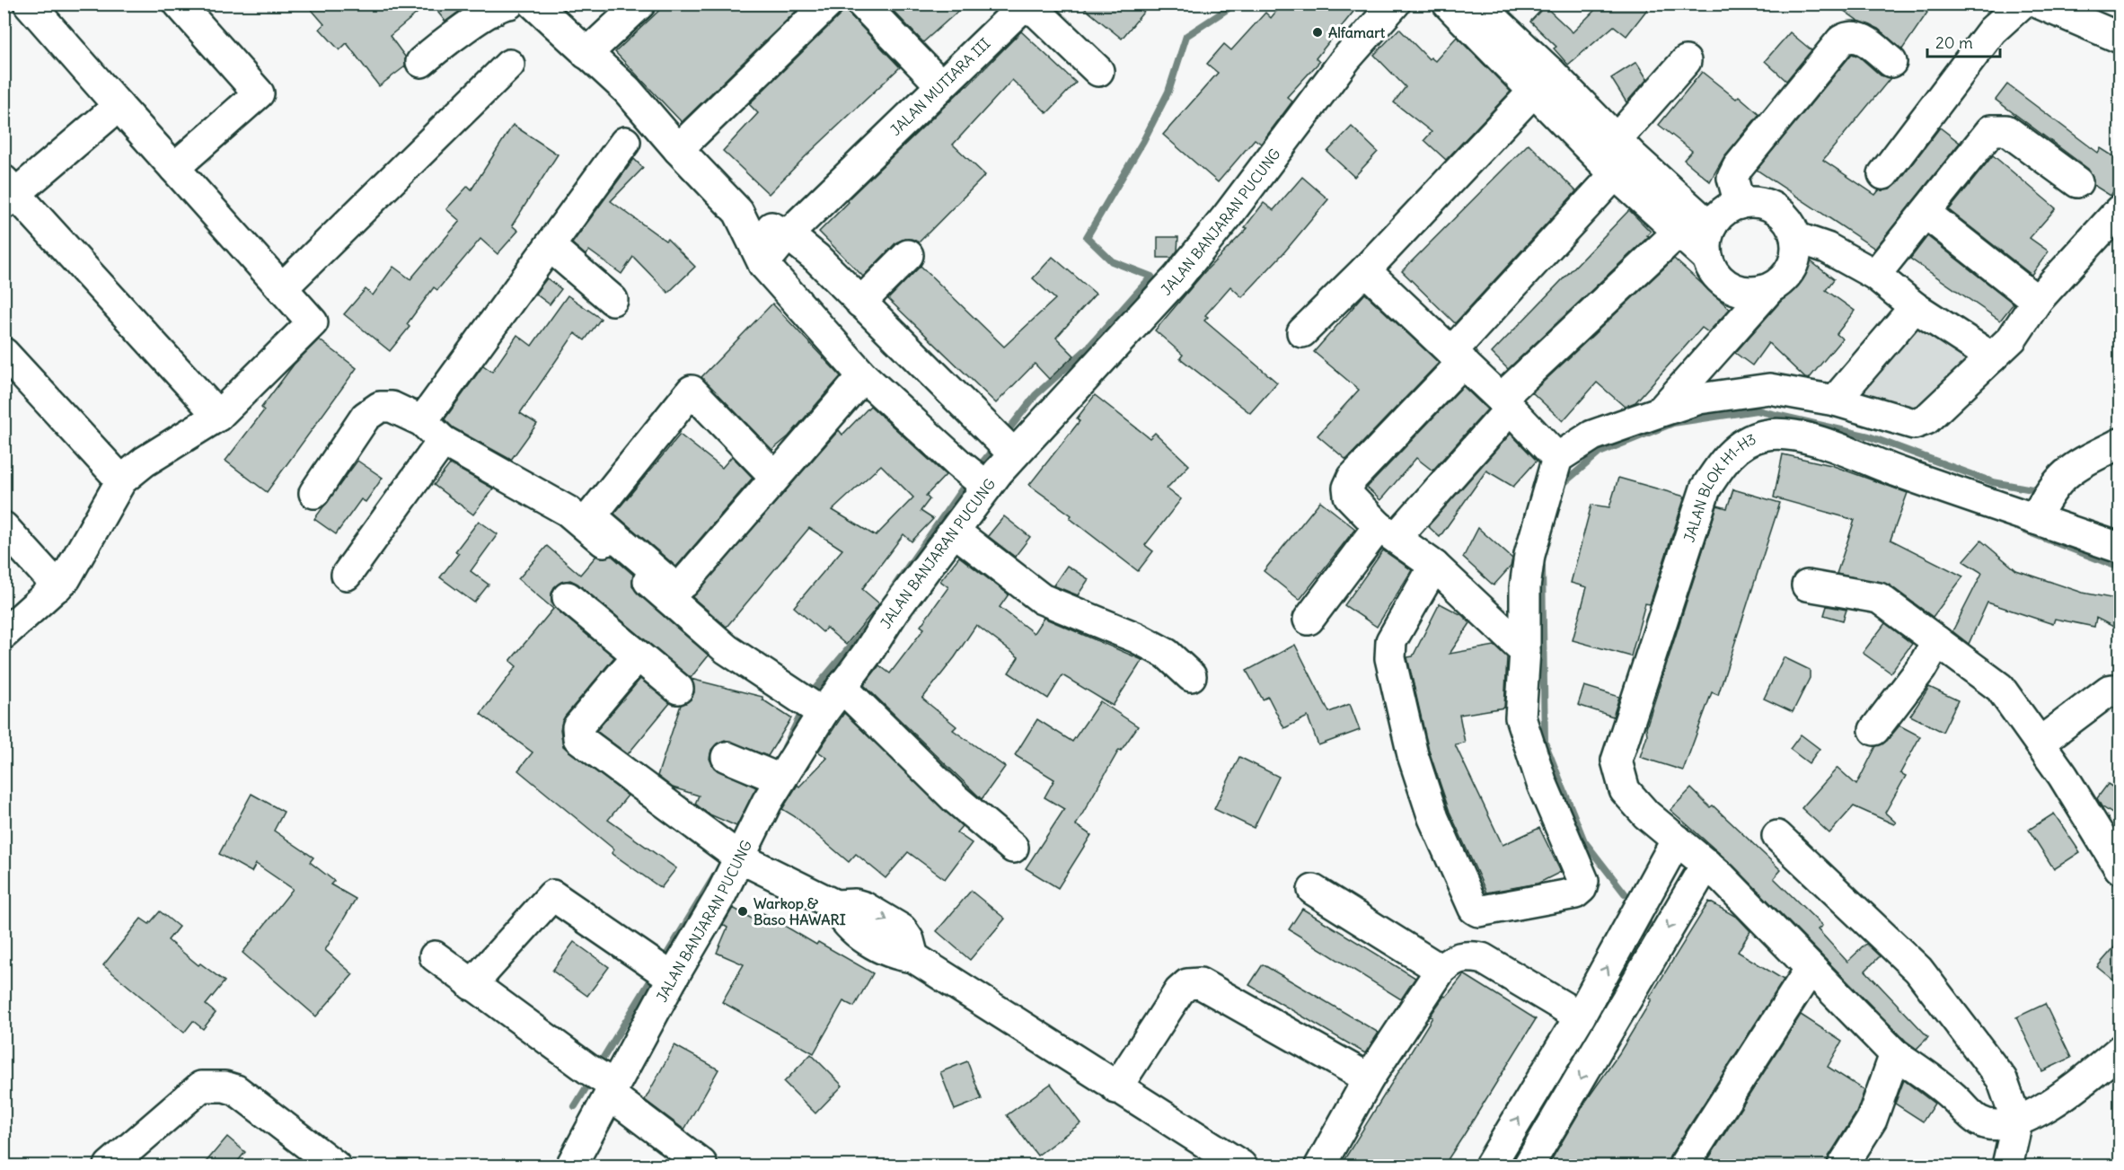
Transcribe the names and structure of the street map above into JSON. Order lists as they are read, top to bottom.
{
  "streets": {
    "street": ["JALAN MUTIARA III", "JALAN BANJARAN PUCUNG", "JALAN BLOK H1-H3"]
  },
  "places": ["Alfamart", "Warkop & Baso HAWARI"],
  "scale_bar": "20 m"
}
